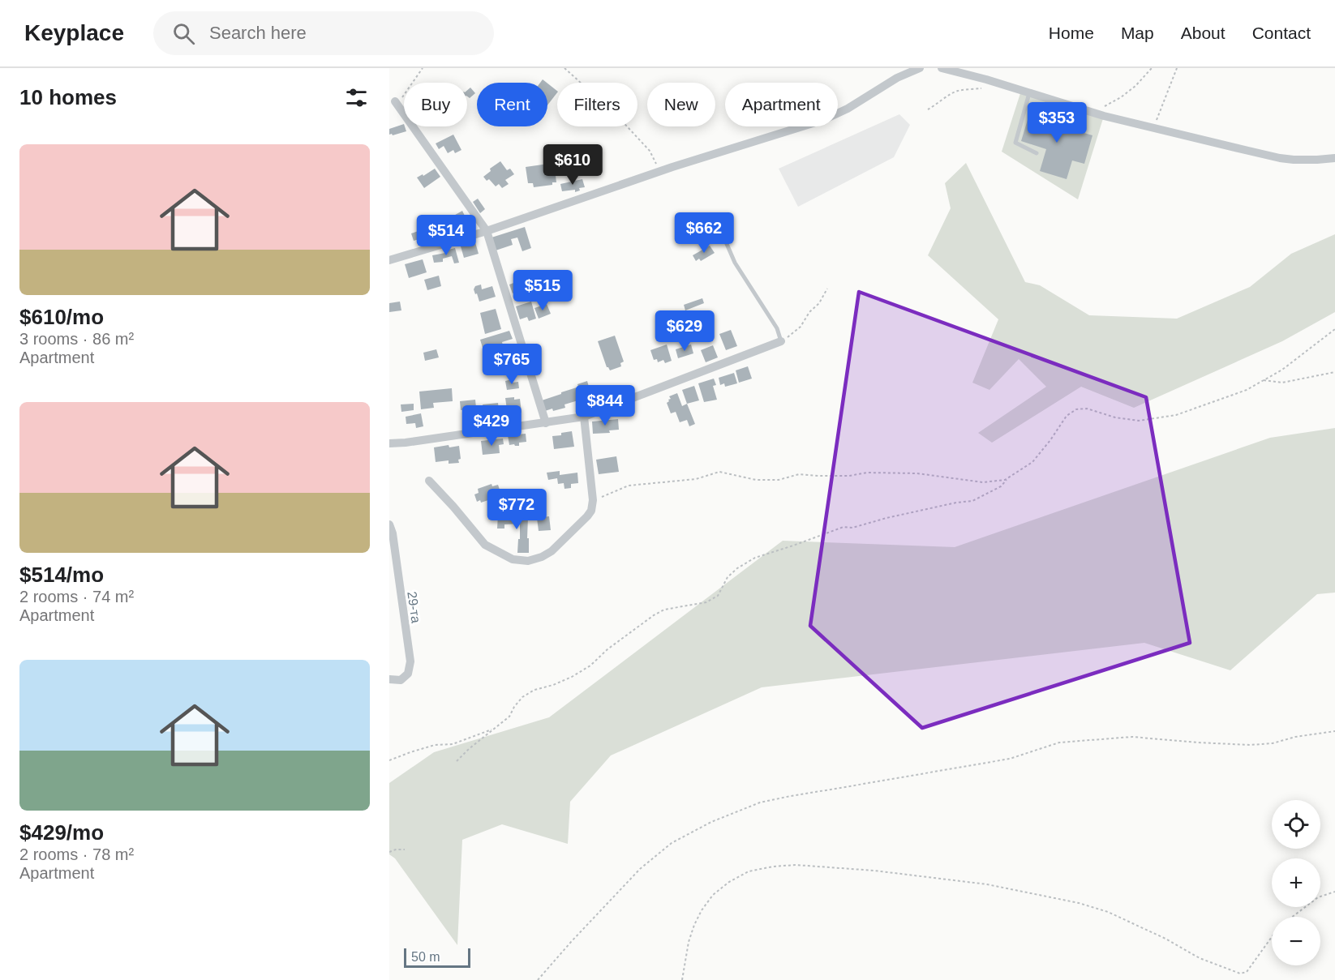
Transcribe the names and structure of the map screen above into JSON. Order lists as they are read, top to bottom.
{
  "streets": {
    "street": ["29-та"]
  },
  "scale_bar": "50 m",
  "page": {
    "header": "Keyplace",
    "search": "Search here",
    "nav": [
      "Home",
      "Map",
      "About",
      "Contact"
    ],
    "heading": "10 homes",
    "chip": [
      "Buy",
      "Rent",
      "Filters",
      "New",
      "Apartment"
    ],
    "price": [
      "$353",
      "$610",
      "$662",
      "$514",
      "$515",
      "$629",
      "$765",
      "$844",
      "$429",
      "$772"
    ],
    "list": [
      {
        "name": "$610/mo",
        "note": "3 rooms · 86 m² · Apartment"
      },
      {
        "name": "$514/mo",
        "note": "2 rooms · 74 m² · Apartment"
      },
      {
        "name": "$429/mo",
        "note": "2 rooms · 78 m² · Apartment"
      }
    ],
    "map_buttons": ["+", "−"],
    "scale": "50 m"
  }
}
